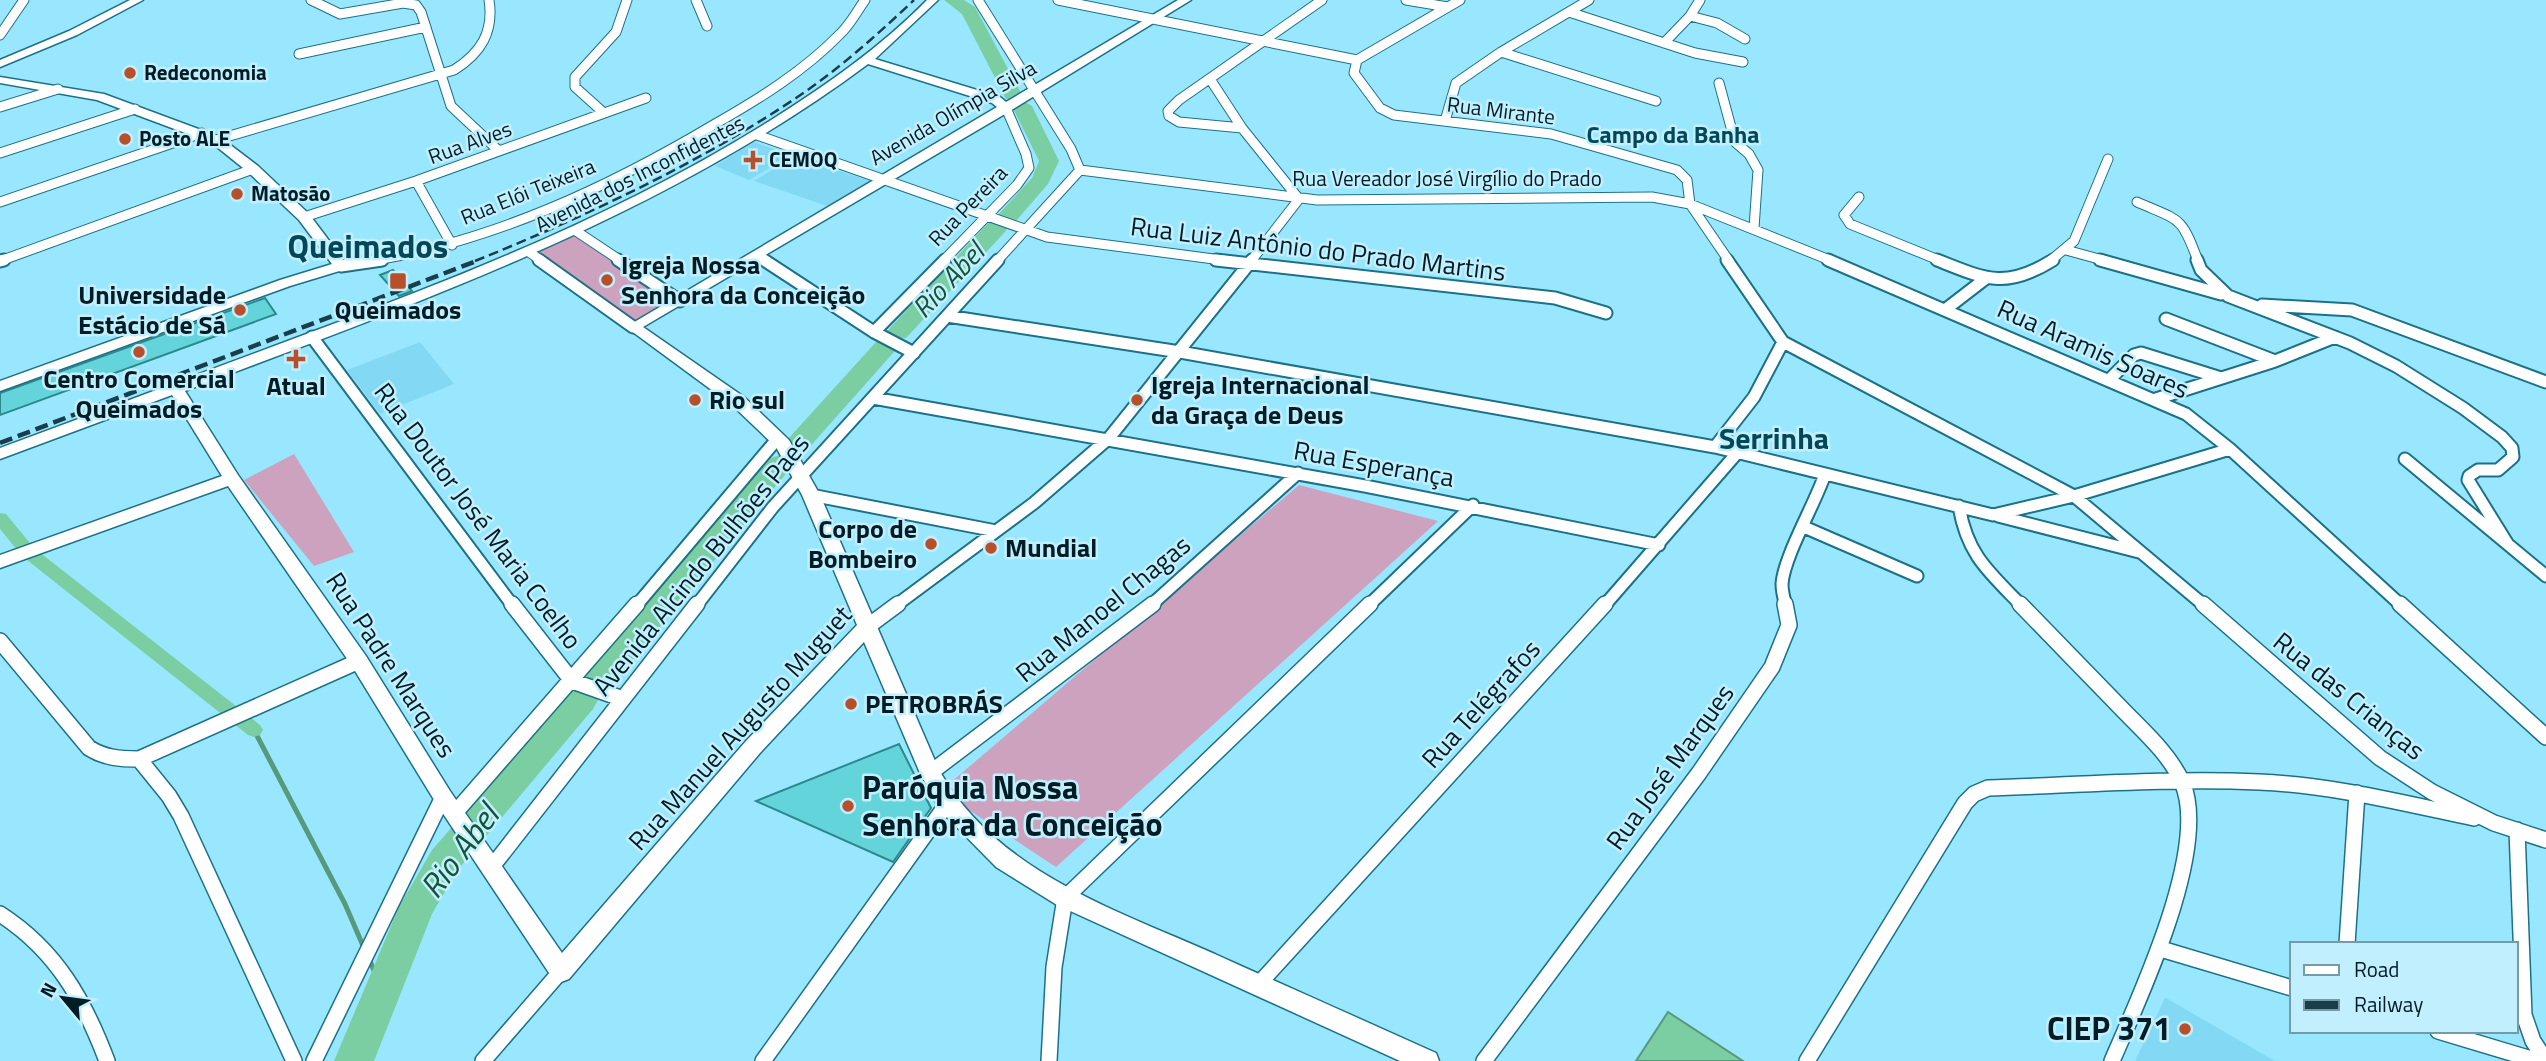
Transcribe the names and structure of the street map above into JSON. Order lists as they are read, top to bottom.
{
  "streets": {
    "main road": [
      "Avenida Olímpia Silva",
      "Avenida dos Inconfidentes",
      "Rua Elói Teixeira",
      "Rua Padre Marques",
      "Rua Manuel Augusto Muguet"
    ],
    "street": [
      "Rua Mirante",
      "Rua Alves",
      "Rua Vereador José Virgílio do Prado",
      "Rua Pereira",
      "Rua Luiz Antônio do Prado Martins",
      "Rua Aramis Soares",
      "Rua Esperança",
      "Rua Doutor José Maria Coelho",
      "Avenida Alcindo Bulhões Paes",
      "Rua Manoel Chagas",
      "Rua das Crianças",
      "Rua Telégrafos",
      "Rua José Marques"
    ]
  },
  "crossings": [
    ["Rua Mirante", "Rua Vereador José Virgílio do Prado"],
    ["Rua Mirante", "Rua Aramis Soares"],
    ["Avenida Olímpia Silva", "Rua Pereira"],
    ["Avenida dos Inconfidentes", "Rua Doutor José Maria Coelho"],
    ["Avenida dos Inconfidentes", "Rua Padre Marques"],
    ["Rua Vereador José Virgílio do Prado", "Rua Aramis Soares"],
    ["Rua Vereador José Virgílio do Prado", "Avenida Alcindo Bulhões Paes"],
    ["Rua Vereador José Virgílio do Prado", "Rua Manuel Augusto Muguet"],
    ["Rua Pereira", "Rua Luiz Antônio do Prado Martins"],
    ["Rua Luiz Antônio do Prado Martins", "Avenida Alcindo Bulhões Paes"],
    ["Rua Luiz Antônio do Prado Martins", "Rua Manuel Augusto Muguet"],
    ["Rua Esperança", "Avenida Alcindo Bulhões Paes"],
    ["Rua Esperança", "Rua Manoel Chagas"],
    ["Rua Esperança", "Rua Telégrafos"],
    ["Rua Esperança", "Rua Manuel Augusto Muguet"],
    ["Rua Doutor José Maria Coelho", "Avenida Alcindo Bulhões Paes"],
    ["Avenida Alcindo Bulhões Paes", "Rua Padre Marques"],
    ["Rua Padre Marques", "Rua Manuel Augusto Muguet"]
  ],
  "districts": ["Campo da Banha", "Queimados", "Serrinha"],
  "water": ["Rio Abel"],
  "places": {
    "other": [
      "Redeconomia",
      "Posto ALE",
      "Matosão",
      "Igreja Nossa Senhora da Conceição",
      "Universidade Estácio de Sá",
      "Centro Comercial Queimados",
      "Rio sul",
      "Igreja Internacional da Graça de Deus",
      "Corpo de Bombeiro",
      "Mundial",
      "PETROBRÁS",
      "Paróquia Nossa Senhora da Conceição",
      "CIEP 371"
    ],
    "health": ["CEMOQ", "Atual"],
    "transit": ["Queimados"]
  },
  "legend": ["Road", "Railway"],
  "north": "top left"
}
